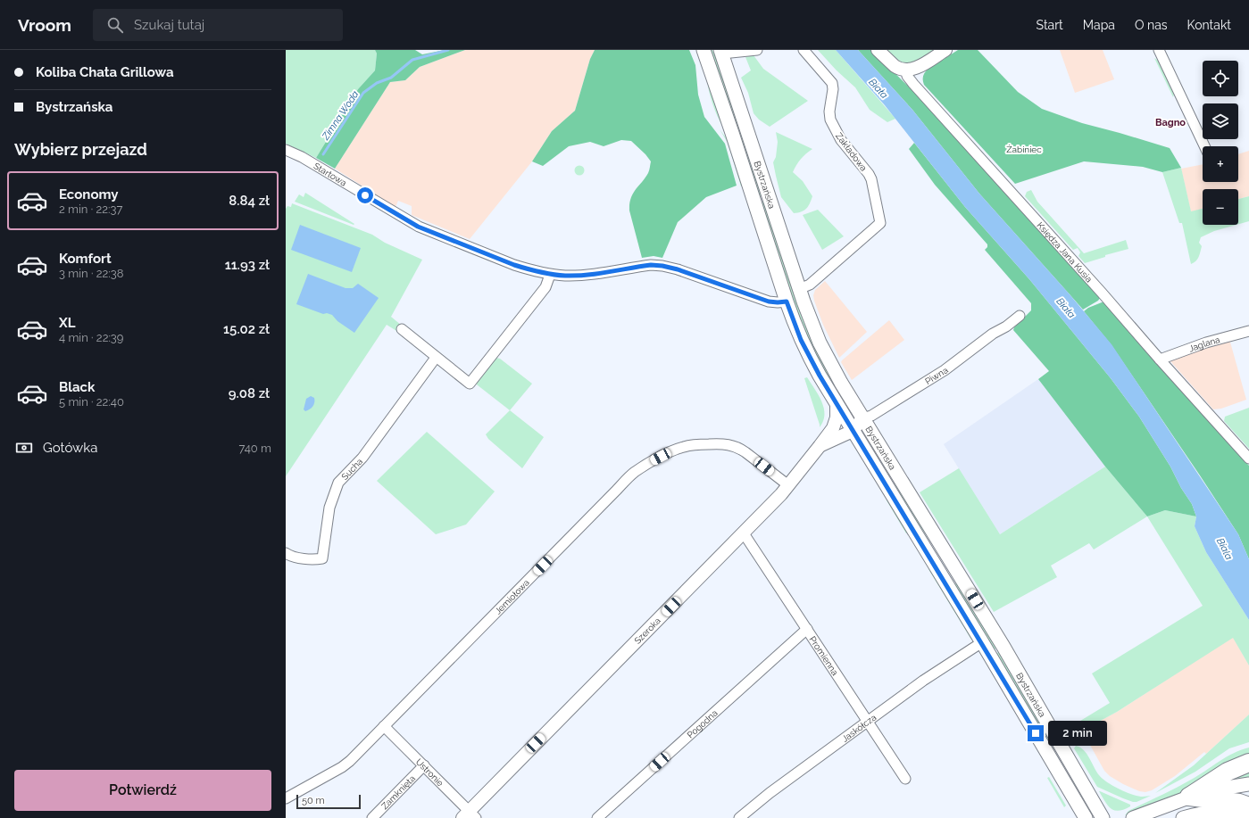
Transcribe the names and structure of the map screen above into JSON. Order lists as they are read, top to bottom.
{
  "streets": {
    "main road": ["Bystrzańska"],
    "street": [
      "Zakładowa",
      "Startowa",
      "Księdza Jana Kusia",
      "Jaglana",
      "Piwna",
      "Sucha",
      "Jemiołowa",
      "Szeroka",
      "Promienna",
      "Pogodna",
      "Jaskółcza",
      "Ustronie",
      "Zamknięta"
    ]
  },
  "crossings": [
    ["Zakładowa", "Bystrzańska"],
    ["Startowa", "Bystrzańska"],
    ["Bystrzańska", "Piwna"],
    ["Bystrzańska", "Szeroka"],
    ["Bystrzańska", "Jaskółcza"],
    ["Księdza Jana Kusia", "Jaglana"],
    ["Piwna", "Szeroka"],
    ["Jemiołowa", "Szeroka"],
    ["Jemiołowa", "Ustronie"],
    ["Szeroka", "Promienna"],
    ["Szeroka", "Ustronie"],
    ["Promienna", "Pogodna"],
    ["Promienna", "Jaskółcza"],
    ["Ustronie", "Zamknięta"]
  ],
  "districts": ["Bagno"],
  "water": ["Biała", "Zimna Woda"],
  "parks": ["Żabiniec"],
  "scale_bar": "50 m",
  "page": {
    "header": "Vroom",
    "search": "Szukaj tutaj",
    "nav": [
      "Start",
      "Mapa",
      "O nas",
      "Kontakt"
    ],
    "banner": ["Koliba Chata Grillowa", "Bystrzańska"],
    "map_buttons": ["+", "−"],
    "heading": "Wybierz przejazd",
    "list": [
      {
        "name": "Economy",
        "note": "2 min · 22:37",
        "value": "8.84 zł"
      },
      {
        "name": "Komfort",
        "note": "3 min · 22:38",
        "value": "11.93 zł"
      },
      {
        "name": "XL",
        "note": "4 min · 22:39",
        "value": "15.02 zł"
      },
      {
        "name": "Black",
        "note": "5 min · 22:40",
        "value": "9.08 zł"
      }
    ],
    "pay": ["Gotówka", "740 m"],
    "bubble": "2 min",
    "buttons": "Potwierdź",
    "scale": "50 m"
  }
}
